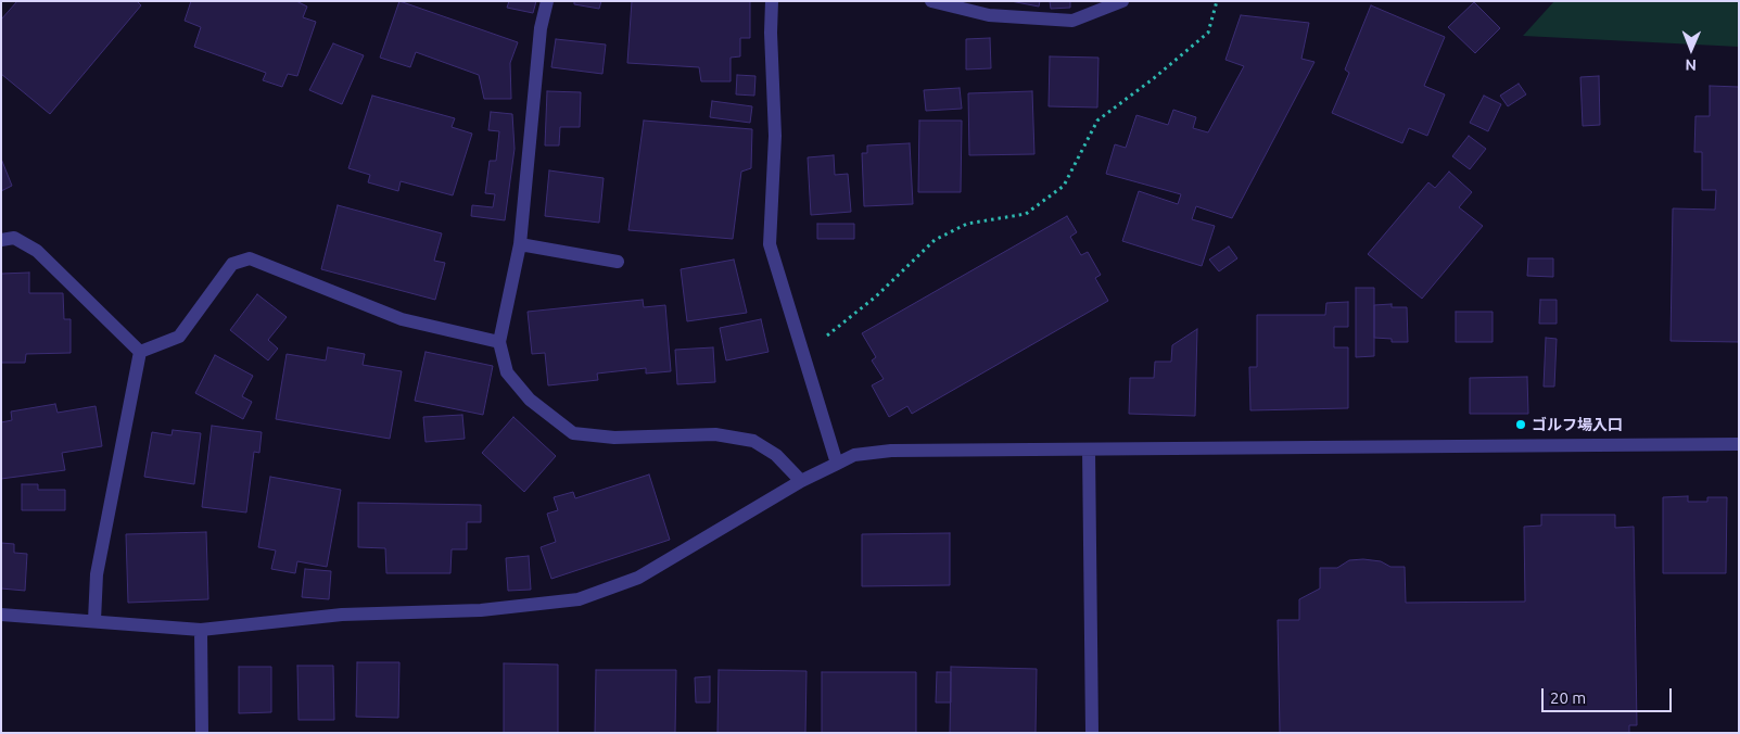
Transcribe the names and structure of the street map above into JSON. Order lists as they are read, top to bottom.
{
  "places": ["ゴルフ場入口"],
  "scale_bar": "20 m",
  "north": "bottom"
}
